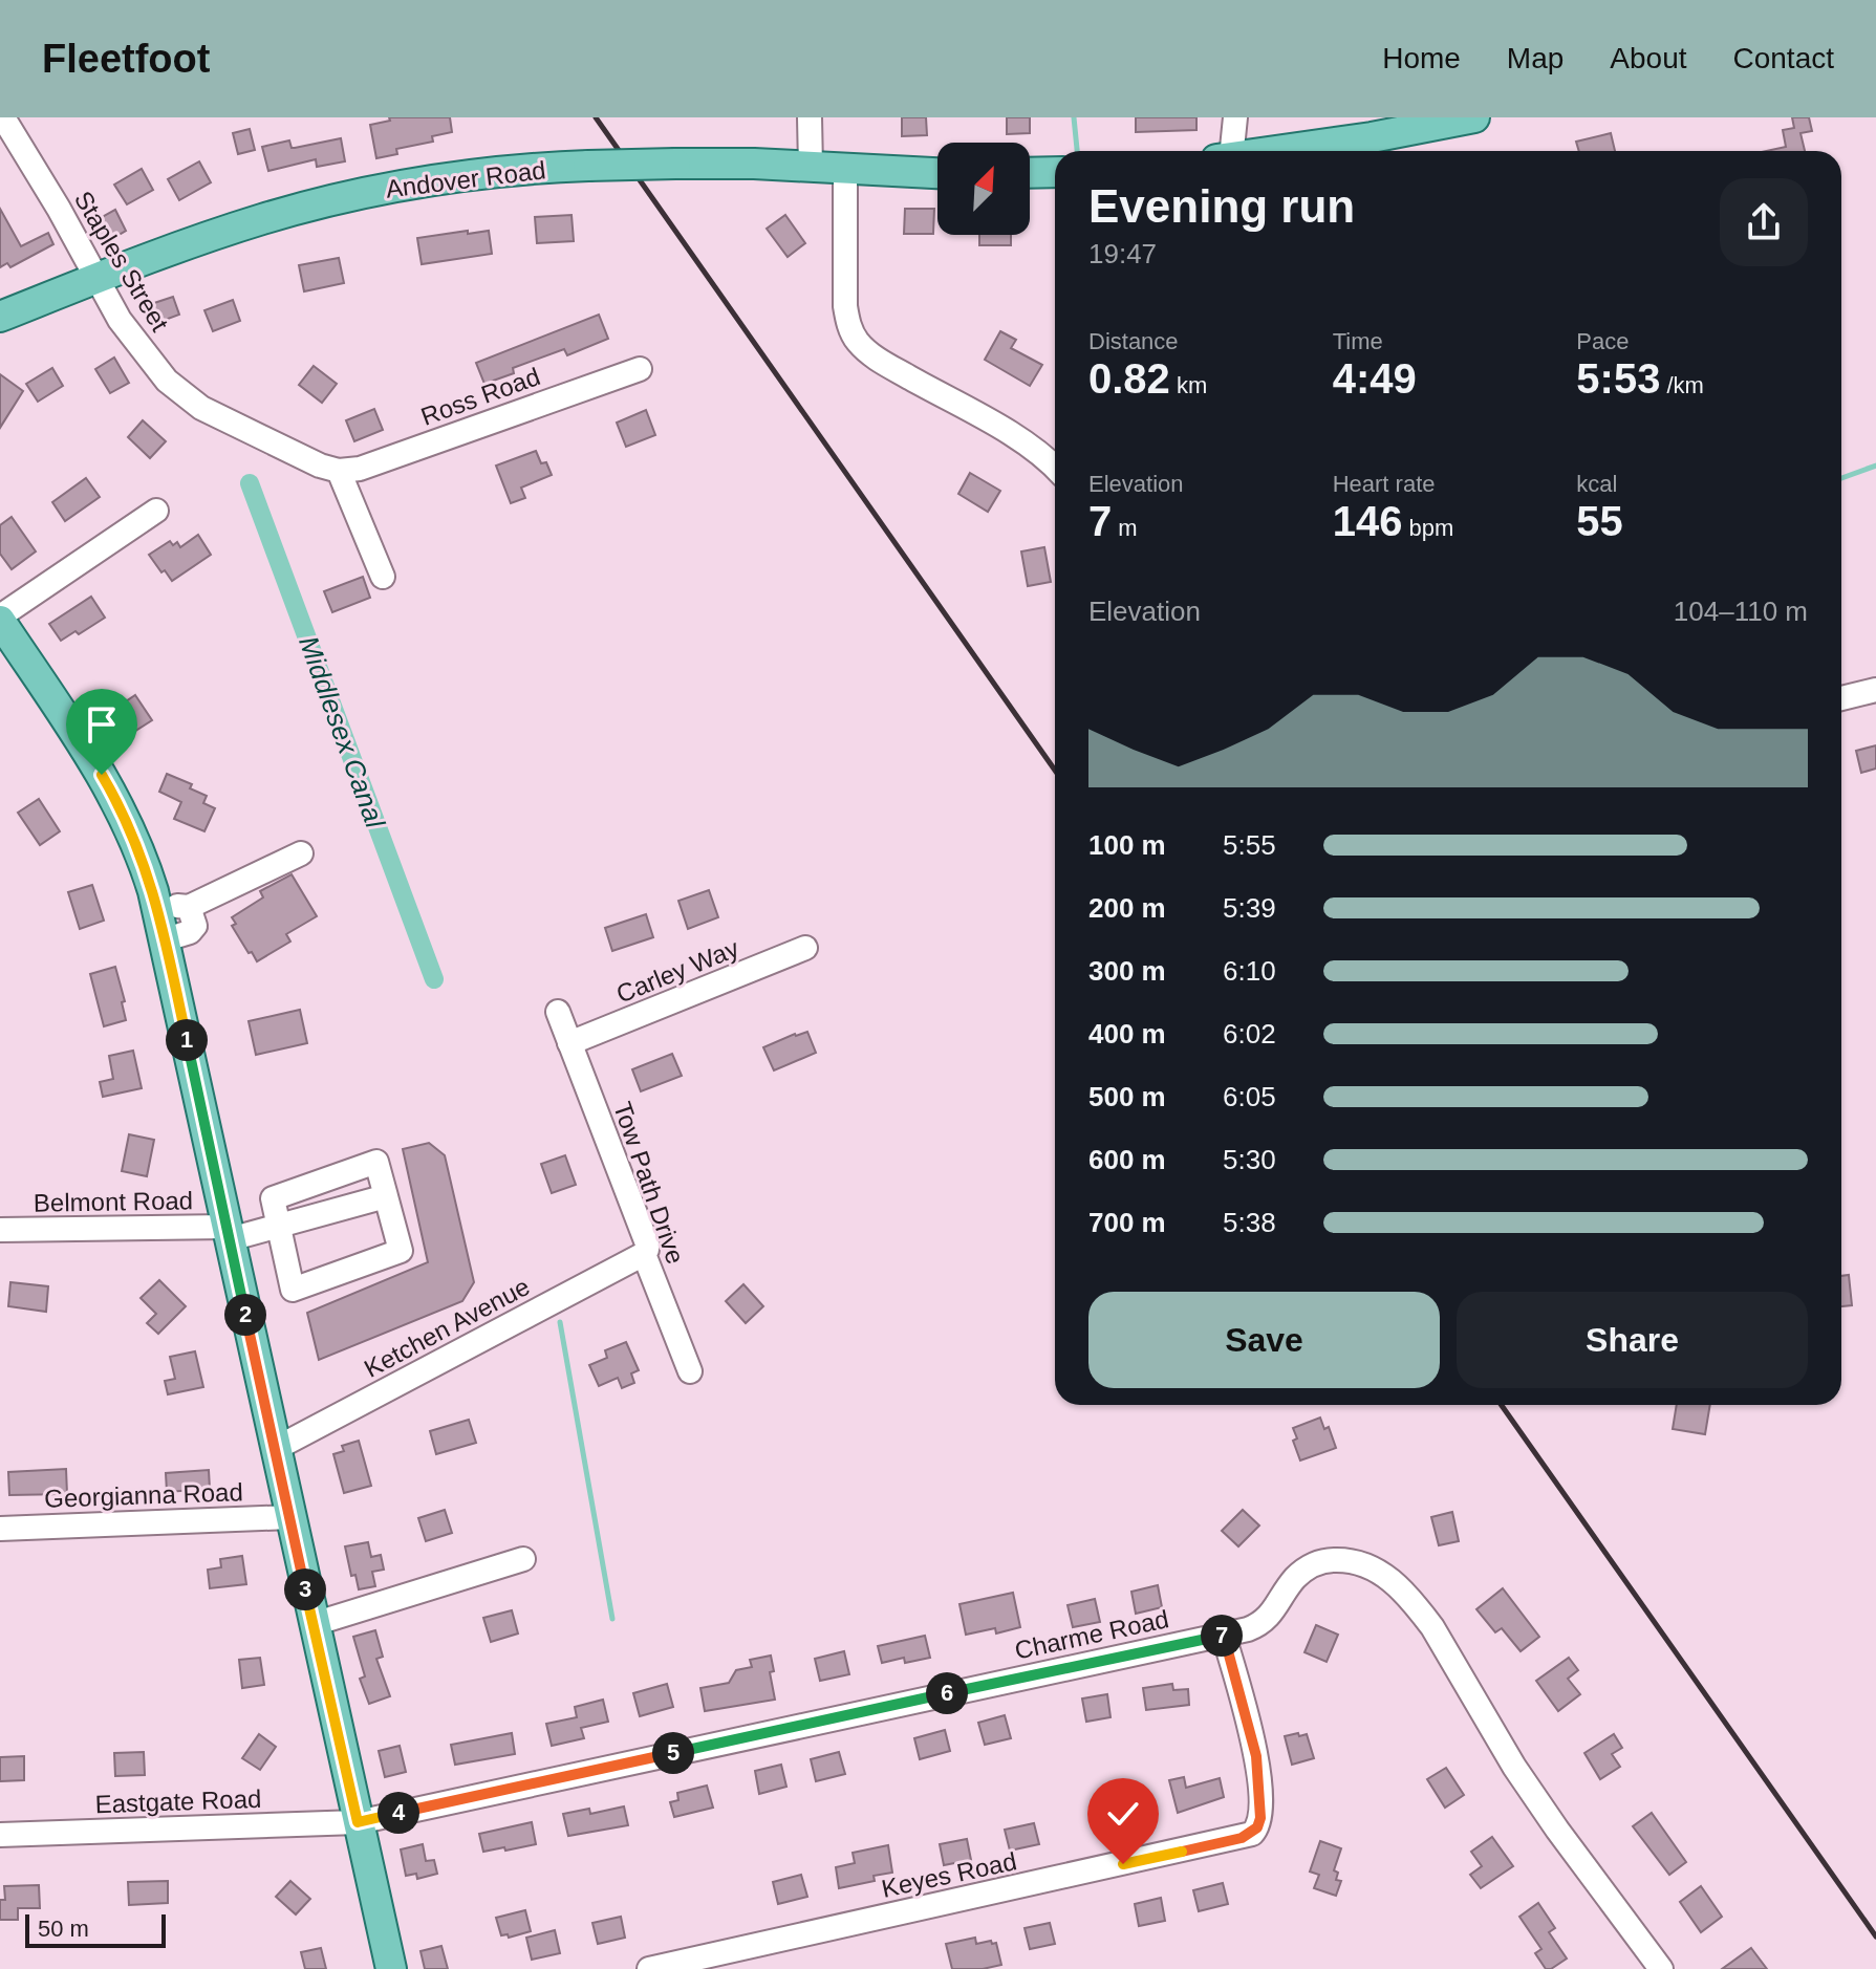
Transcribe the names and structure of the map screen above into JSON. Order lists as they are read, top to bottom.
{
  "streets": {
    "main road": ["Andover Road"],
    "street": [
      "Staples Street",
      "Ross Road",
      "Carley Way",
      "Tow Path Drive",
      "Belmont Road",
      "Ketchen Avenue",
      "Georgianna Road",
      "Charme Road",
      "Eastgate Road",
      "Keyes Road"
    ]
  },
  "crossings": [
    ["Andover Road", "Staples Street"],
    ["Staples Street", "Ross Road"],
    ["Carley Way", "Tow Path Drive"],
    ["Tow Path Drive", "Ketchen Avenue"],
    ["Charme Road", "Eastgate Road"],
    ["Charme Road", "Keyes Road"]
  ],
  "water": ["Middlesex Canal"],
  "scale_bar": "50 m",
  "north": "top right",
  "page": {
    "header": "Fleetfoot",
    "nav": [
      "Home",
      "Map",
      "About",
      "Contact"
    ],
    "heading": ["Evening run", "19:47"],
    "stats": [
      ["Distance", "0.82 km"],
      ["Time", "4:49"],
      ["Pace", "5:53 /km"],
      ["Elevation", "7 m"],
      ["Heart rate", "146 bpm"],
      ["kcal", "55"]
    ],
    "chart": ["Elevation", "104–110 m"],
    "list": [
      {
        "name": "100 m",
        "note": "5:55"
      },
      {
        "name": "200 m",
        "note": "5:39"
      },
      {
        "name": "300 m",
        "note": "6:10"
      },
      {
        "name": "400 m",
        "note": "6:02"
      },
      {
        "name": "500 m",
        "note": "6:05"
      },
      {
        "name": "600 m",
        "note": "5:30"
      },
      {
        "name": "700 m",
        "note": "5:38"
      }
    ],
    "pins": [
      "1",
      "2",
      "3",
      "7",
      "6",
      "5",
      "4"
    ],
    "buttons": ["Save", "Share"],
    "scale": "50 m"
  }
}
